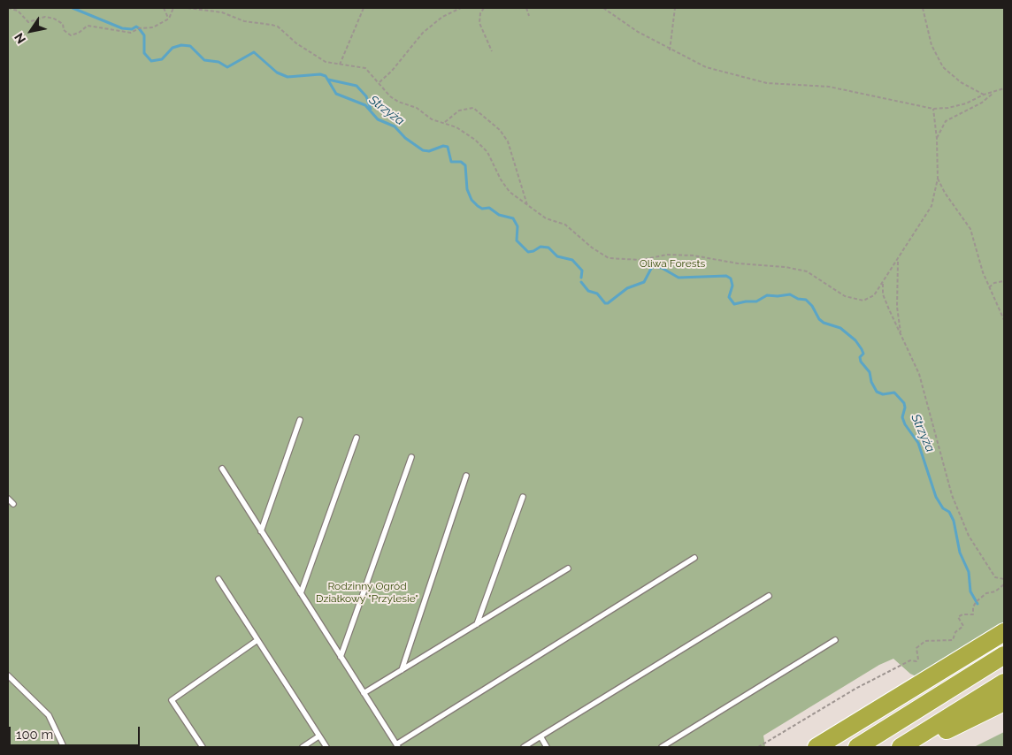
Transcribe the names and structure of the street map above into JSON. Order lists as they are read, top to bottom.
{
  "water": ["Strzyża"],
  "parks": ["Oliwa Forests", "Rodzinny Ogród Działkowy \"Przylesie\""],
  "scale_bar": "100 m",
  "north": "bottom left"
}
